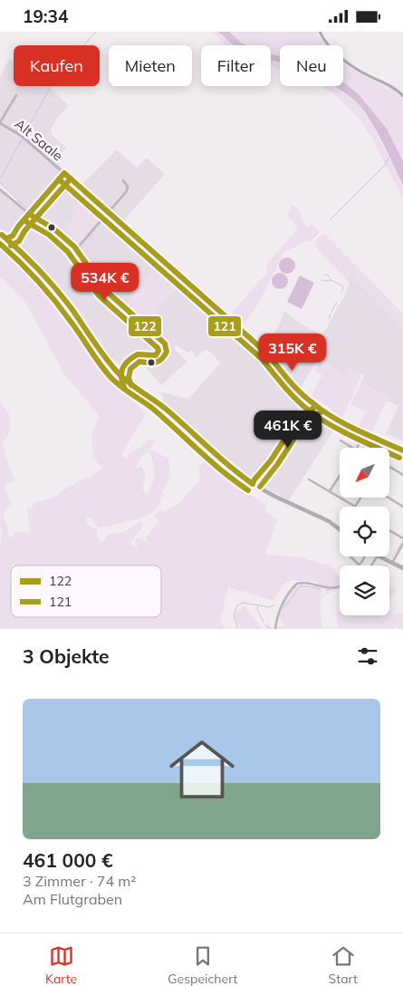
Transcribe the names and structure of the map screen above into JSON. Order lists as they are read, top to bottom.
{
  "streets": {
    "street": ["Alt Saale"]
  },
  "lines": ["transit line 122", "transit line 121"],
  "legend": ["122", "121"],
  "north": "bottom left",
  "page": {
    "status": "19:34",
    "chip": [
      "Kaufen",
      "Mieten",
      "Filter",
      "Neu"
    ],
    "price": ["534K €", "315K €", "461K €"],
    "heading": "3 Objekte",
    "list": [
      {
        "name": "461 000 €",
        "note": "3 Zimmer · 74 m² · Am Flutgraben"
      }
    ],
    "tabs": ["Karte", "Gespeichert", "Start"]
  }
}
